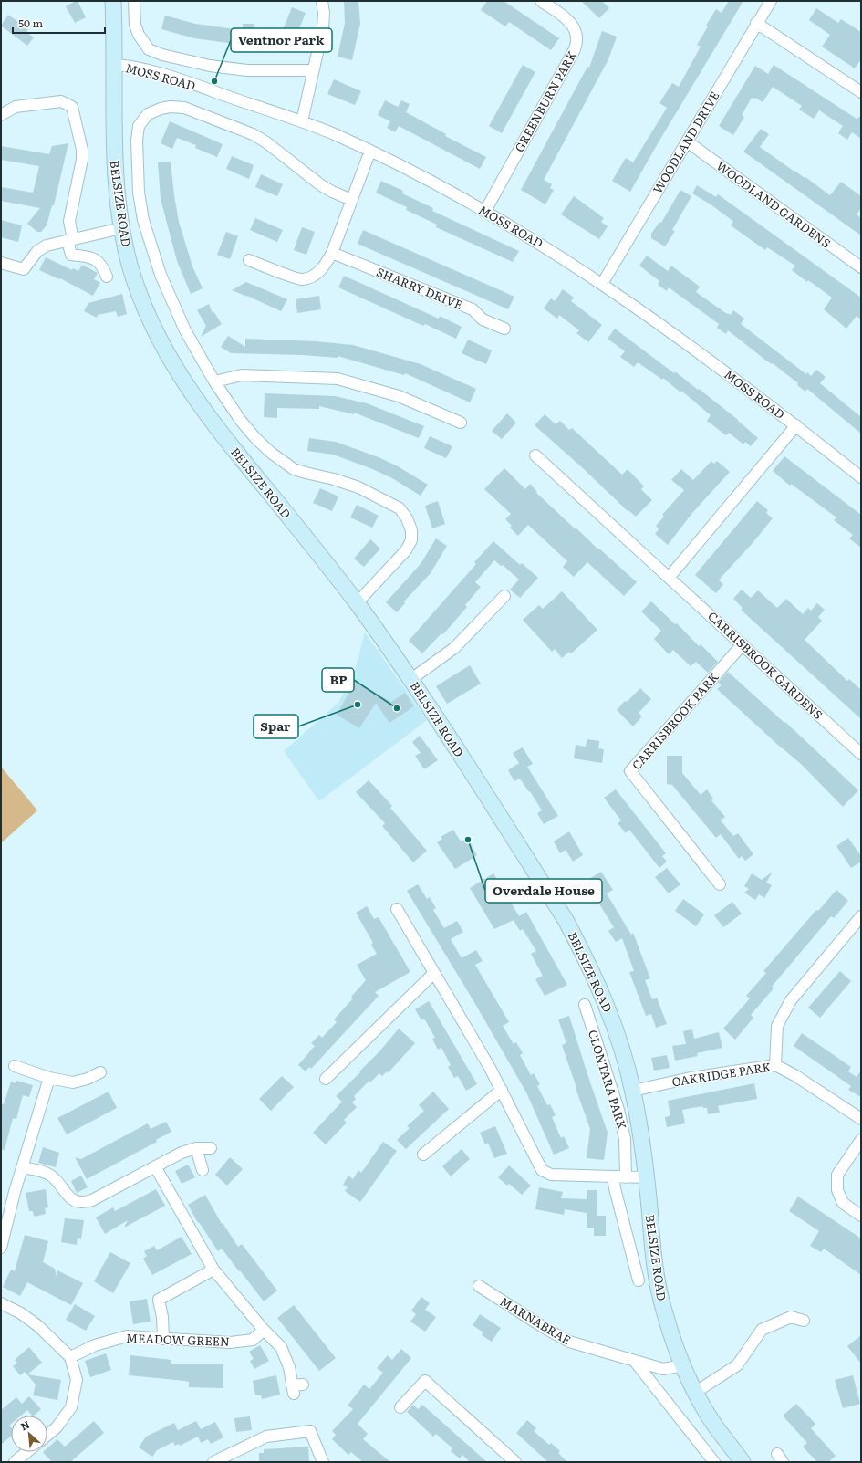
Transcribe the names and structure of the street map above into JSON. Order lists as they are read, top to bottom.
{
  "streets": {
    "street": [
      "MOSS ROAD",
      "GREENBURN PARK",
      "WOODLAND DRIVE",
      "BELSIZE ROAD",
      "WOODLAND GARDENS",
      "SHARRY DRIVE",
      "CARRISBROOK GARDENS",
      "CARRISBROOK PARK",
      "OAKRIDGE PARK",
      "CLONTARA PARK",
      "MARNABRAE",
      "MEADOW GREEN"
    ]
  },
  "crossings": [
    ["MOSS ROAD", "GREENBURN PARK"],
    ["MOSS ROAD", "WOODLAND DRIVE"],
    ["MOSS ROAD", "BELSIZE ROAD"],
    ["WOODLAND DRIVE", "WOODLAND GARDENS"],
    ["BELSIZE ROAD", "OAKRIDGE PARK"],
    ["BELSIZE ROAD", "MARNABRAE"],
    ["CARRISBROOK GARDENS", "CARRISBROOK PARK"]
  ],
  "places": [
    "Ventnor Park",
    "Spar",
    "BP",
    "Overdale House"
  ],
  "scale_bar": "50 m",
  "north": "top left"
}
